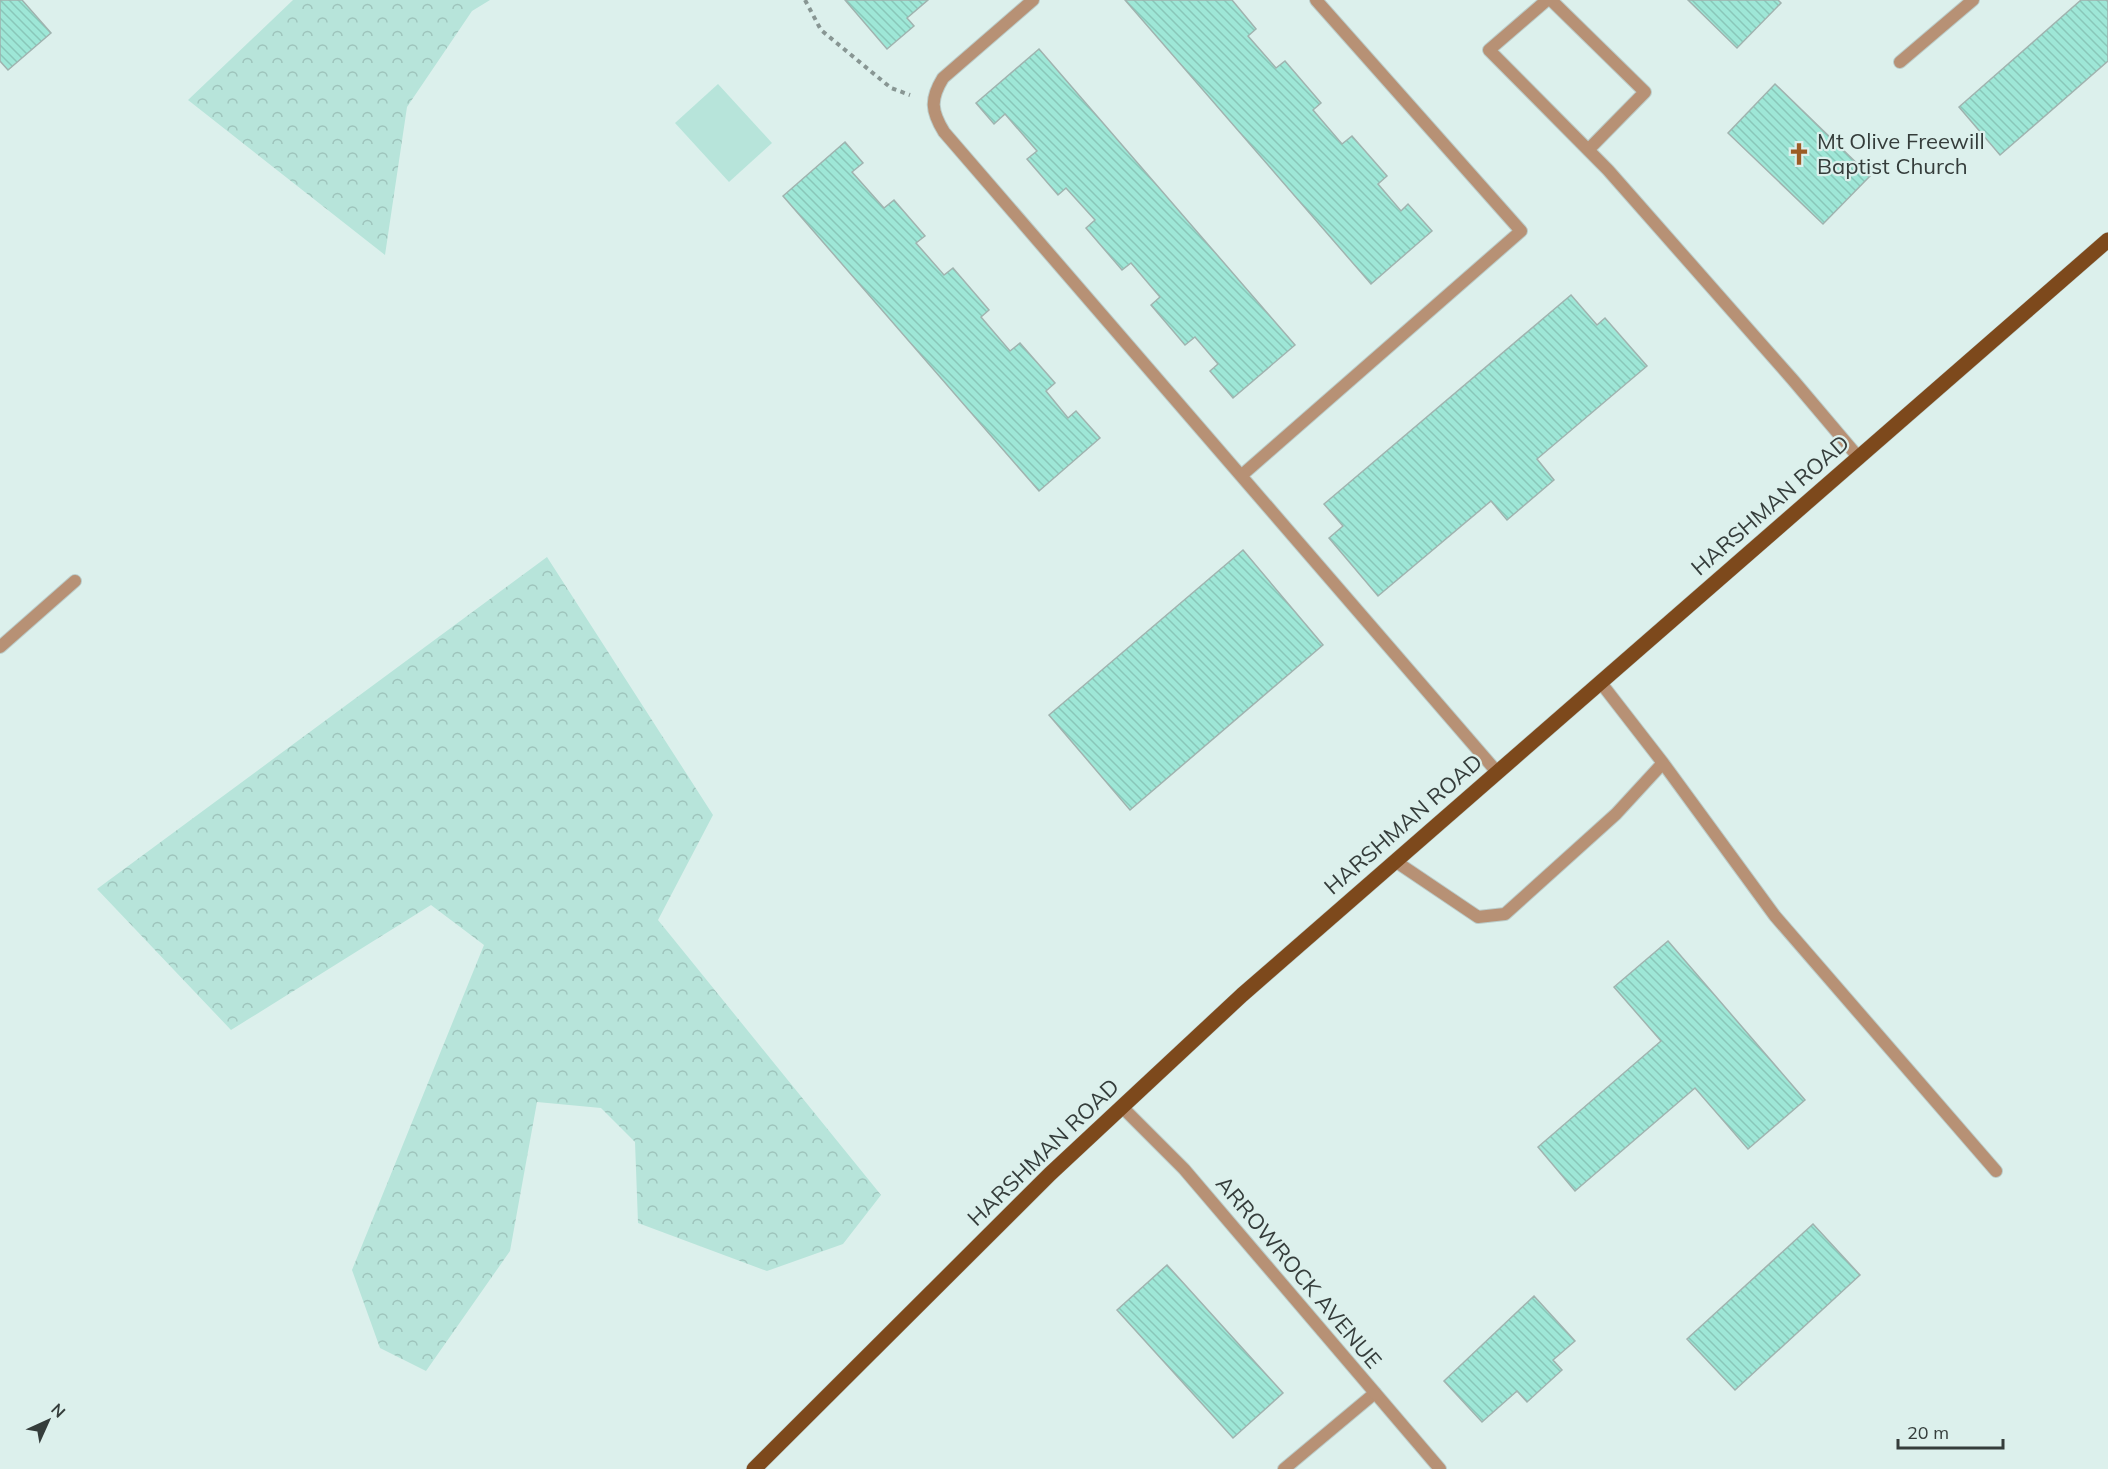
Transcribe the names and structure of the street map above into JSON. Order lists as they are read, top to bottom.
{
  "streets": {
    "main road": ["HARSHMAN ROAD"],
    "street": ["ARROWROCK AVENUE"]
  },
  "crossings": [
    ["HARSHMAN ROAD", "ARROWROCK AVENUE"]
  ],
  "places": {
    "church": ["Mt Olive Freewill Baptist Church"]
  },
  "scale_bar": "20 m",
  "north": "top right"
}
